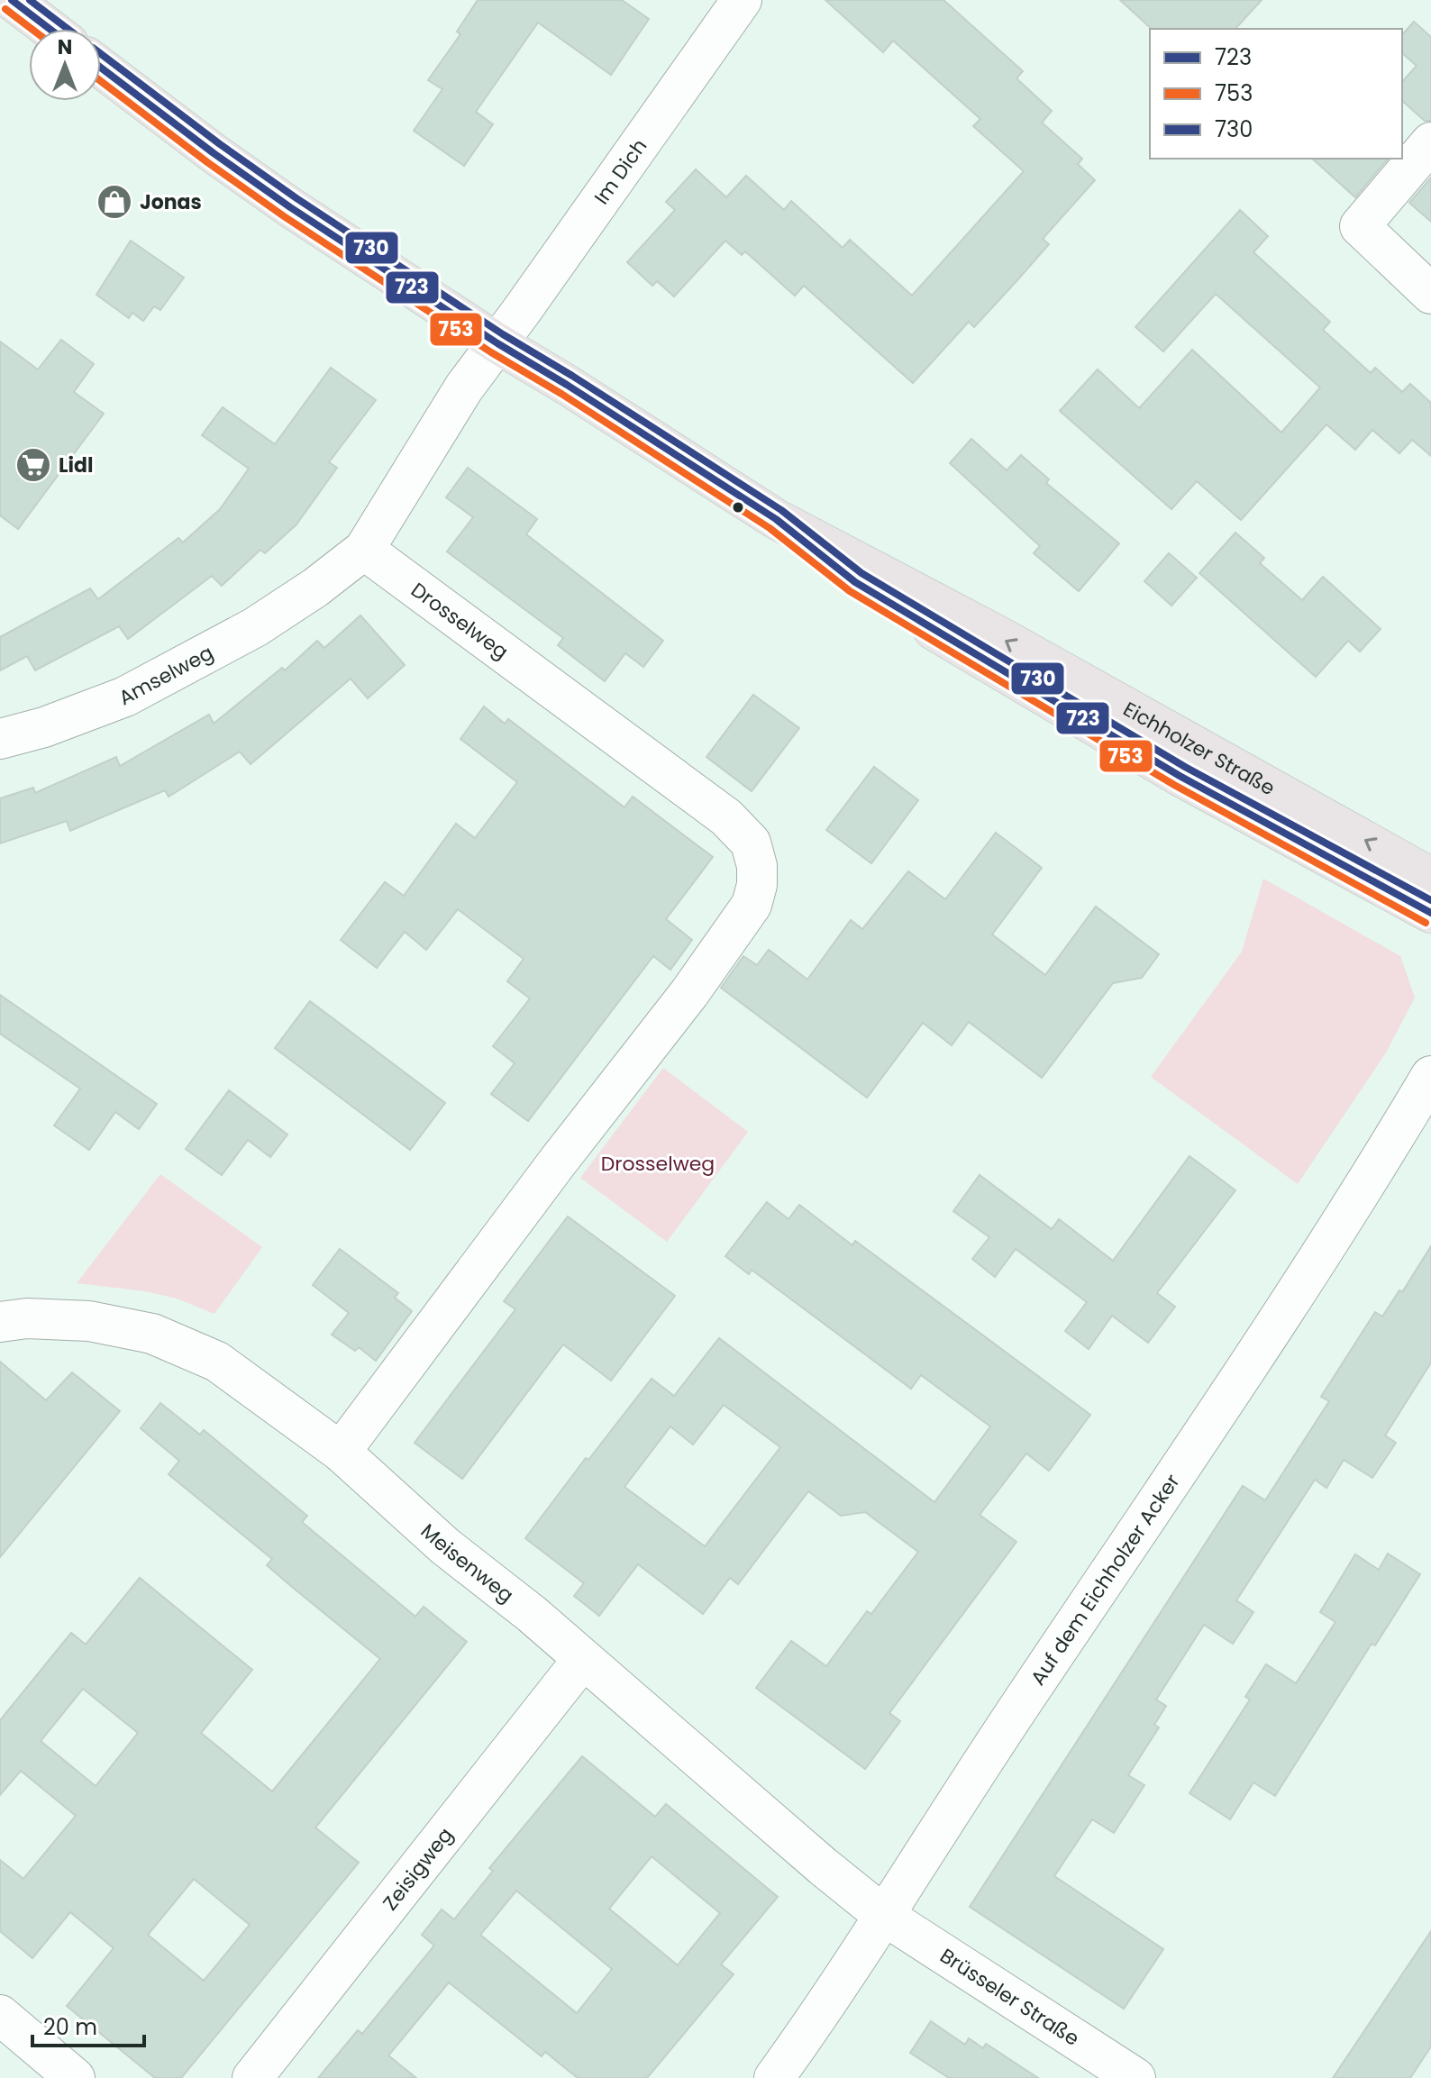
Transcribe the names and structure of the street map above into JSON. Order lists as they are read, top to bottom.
{
  "streets": {
    "main road": ["Eichholzer Straße"],
    "street": [
      "Im Dich",
      "Drosselweg",
      "Amselweg",
      "Meisenweg",
      "Auf dem Eichholzer Acker",
      "Zeisigweg",
      "Brüsseler Straße"
    ]
  },
  "crossings": [
    ["Im Dich", "Amselweg"],
    ["Im Dich", "Eichholzer Straße"],
    ["Drosselweg", "Amselweg"],
    ["Drosselweg", "Meisenweg"],
    ["Amselweg", "Eichholzer Straße"],
    ["Meisenweg", "Auf dem Eichholzer Acker"],
    ["Meisenweg", "Zeisigweg"],
    ["Meisenweg", "Brüsseler Straße"],
    ["Auf dem Eichholzer Acker", "Brüsseler Straße"]
  ],
  "parks": ["Drosselweg"],
  "places": {
    "shop": ["Jonas"],
    "supermarket": ["Lidl"]
  },
  "lines": ["transit line 723", "transit line 730", "transit line 753"],
  "legend": ["723", "753", "730"],
  "scale_bar": "20 m",
  "north": "top"
}
